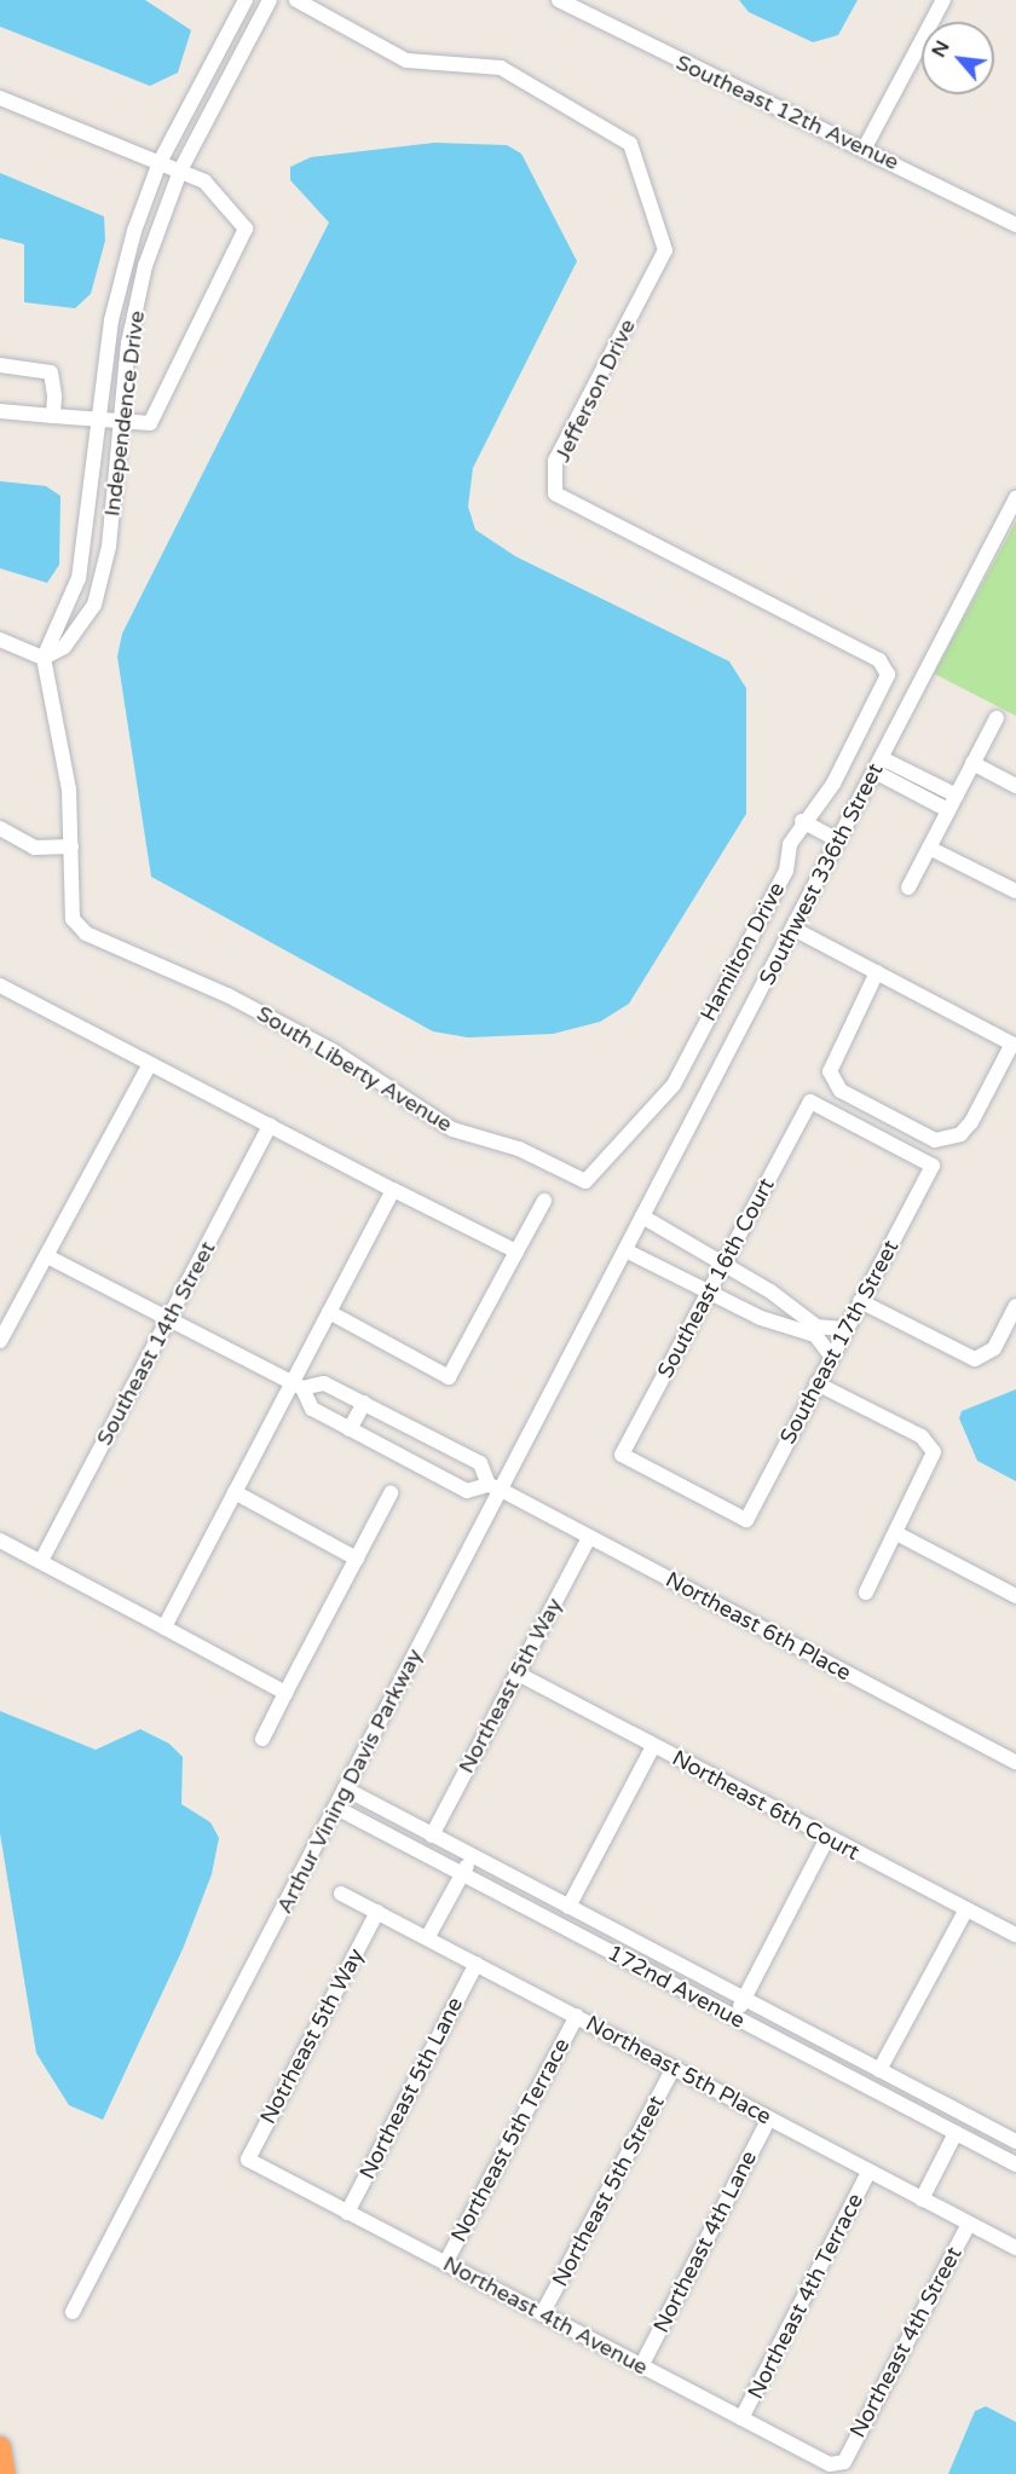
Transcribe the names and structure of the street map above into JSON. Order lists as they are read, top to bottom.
{
  "streets": {
    "street": [
      "Southeast 12th Avenue",
      "Jefferson Drive",
      "Independence Drive",
      "Southwest 336th Street",
      "Hamilton Drive",
      "South Liberty Avenue",
      "Southeast 16th Court",
      "Southeast 17th Street",
      "Southeast 14th Street",
      "Northeast 6th Place",
      "Northeast 5th Way",
      "Arthur Vining Davis Parkway",
      "Northeast 6th Court",
      "172nd Avenue",
      "Notrheast 5th Way",
      "Northeast 5th Place",
      "Northeast 5th Lane",
      "Northeast 5th Terrace",
      "Northeast 5th Street",
      "Northeast 4th Lane",
      "Northeast 4th Terrace",
      "Northeast 4th Avenue",
      "Northeast 4th Street"
    ]
  },
  "crossings": [
    ["Jefferson Drive", "Hamilton Drive"],
    ["Southwest 336th Street", "Arthur Vining Davis Parkway"],
    ["Hamilton Drive", "South Liberty Avenue"],
    ["Southeast 16th Court", "Southeast 17th Street"],
    ["Northeast 6th Place", "Northeast 5th Way"],
    ["Northeast 6th Place", "Arthur Vining Davis Parkway"],
    ["Northeast 5th Way", "Northeast 6th Court"],
    ["Northeast 5th Way", "172nd Avenue"],
    ["Arthur Vining Davis Parkway", "172nd Avenue"],
    ["Notrheast 5th Way", "Northeast 5th Place"],
    ["Notrheast 5th Way", "Northeast 4th Avenue"],
    ["Northeast 5th Place", "Northeast 5th Lane"],
    ["Northeast 5th Place", "Northeast 5th Terrace"],
    ["Northeast 5th Place", "Northeast 5th Street"],
    ["Northeast 5th Place", "Northeast 4th Lane"],
    ["Northeast 5th Place", "Northeast 4th Terrace"],
    ["Northeast 5th Place", "Northeast 4th Street"],
    ["Northeast 5th Lane", "Northeast 4th Avenue"],
    ["Northeast 5th Terrace", "Northeast 4th Avenue"],
    ["Northeast 5th Street", "Northeast 4th Avenue"],
    ["Northeast 4th Lane", "Northeast 4th Avenue"],
    ["Northeast 4th Terrace", "Northeast 4th Avenue"],
    ["Northeast 4th Avenue", "Northeast 4th Street"]
  ],
  "north": "top left"
}
